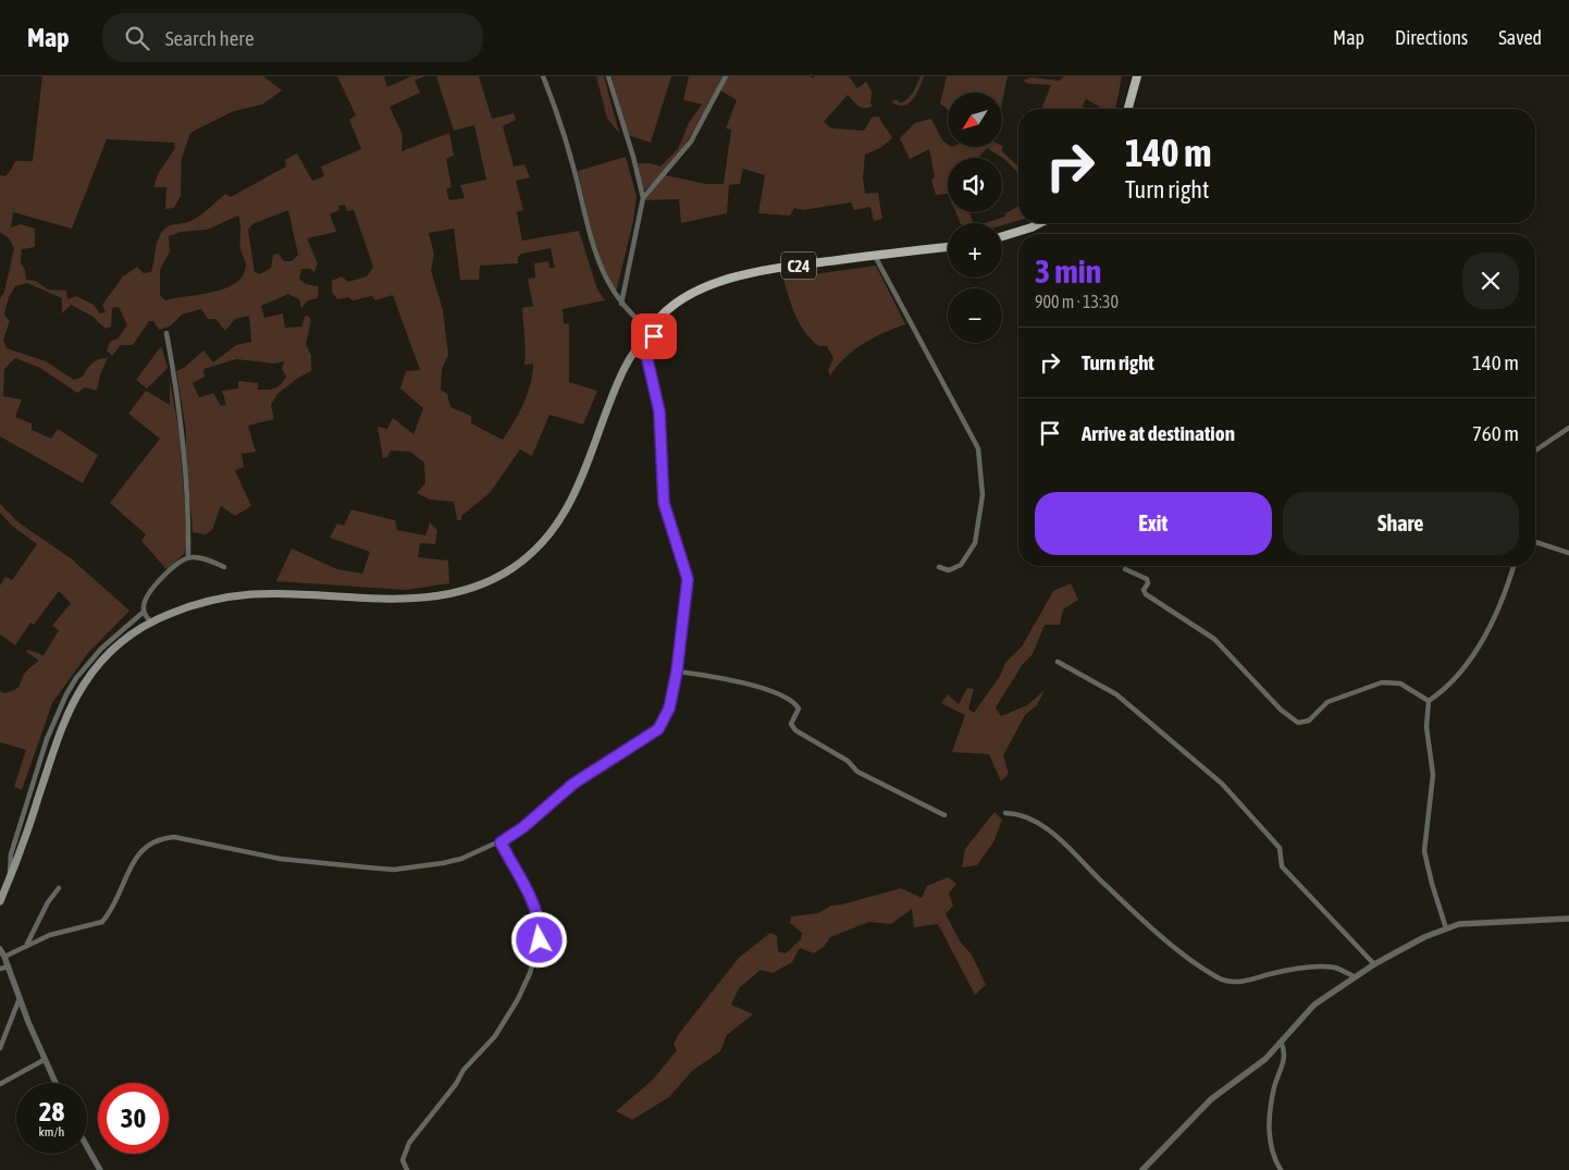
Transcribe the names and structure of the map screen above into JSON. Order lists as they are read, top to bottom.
{
  "streets": {
    "main road": ["C24"]
  },
  "north": "bottom left",
  "page": {
    "header": "Map",
    "search": "Search here",
    "nav": ["Map", "Directions", "Saved"],
    "map_buttons": ["+", "−"],
    "turn": ["140 m", "Turn right"],
    "heading": ["3 min", "900 m · 13:30"],
    "list": [
      {
        "name": "Turn right",
        "value": "140 m"
      },
      {
        "name": "Arrive at destination",
        "value": "760 m"
      }
    ],
    "buttons": ["Exit", "Share"],
    "speed": "28 km/h",
    "limit": "30"
  }
}
